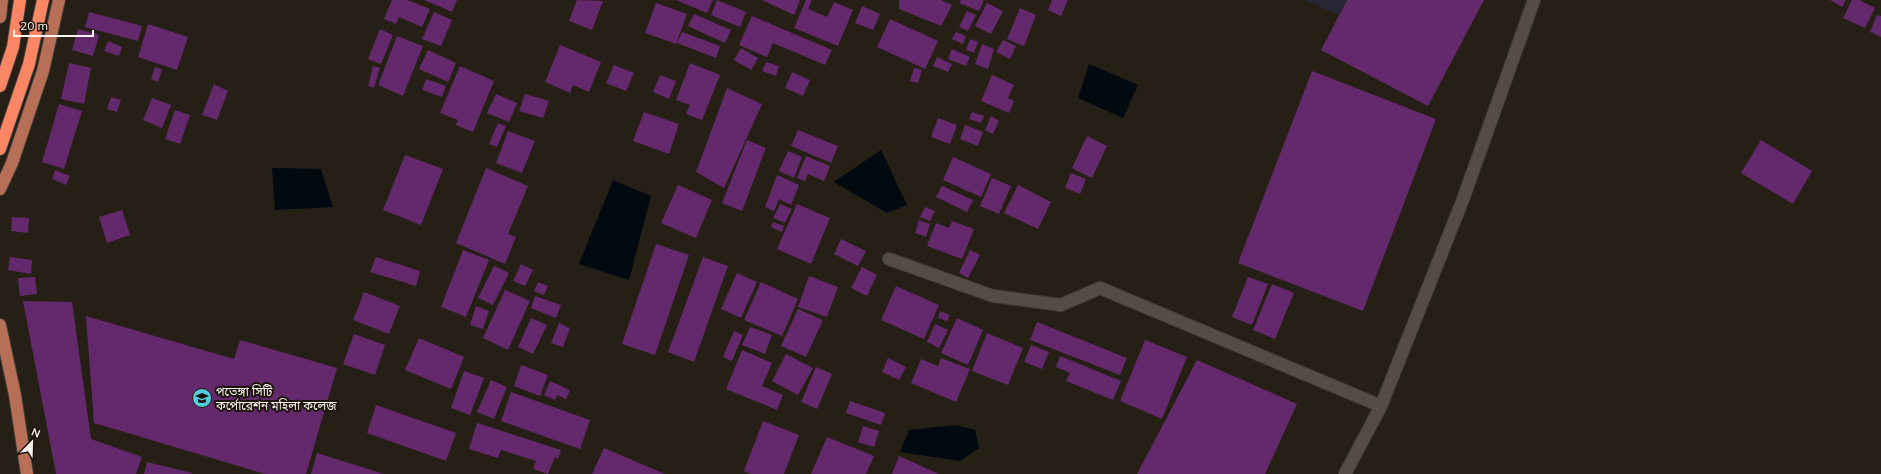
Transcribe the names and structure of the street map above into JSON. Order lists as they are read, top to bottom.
{
  "places": {
    "school or university": ["পতেঙ্গা সিটি কর্পোরেশন মহিলা কলেজ"]
  },
  "scale_bar": "20 m",
  "north": "top right"
}
